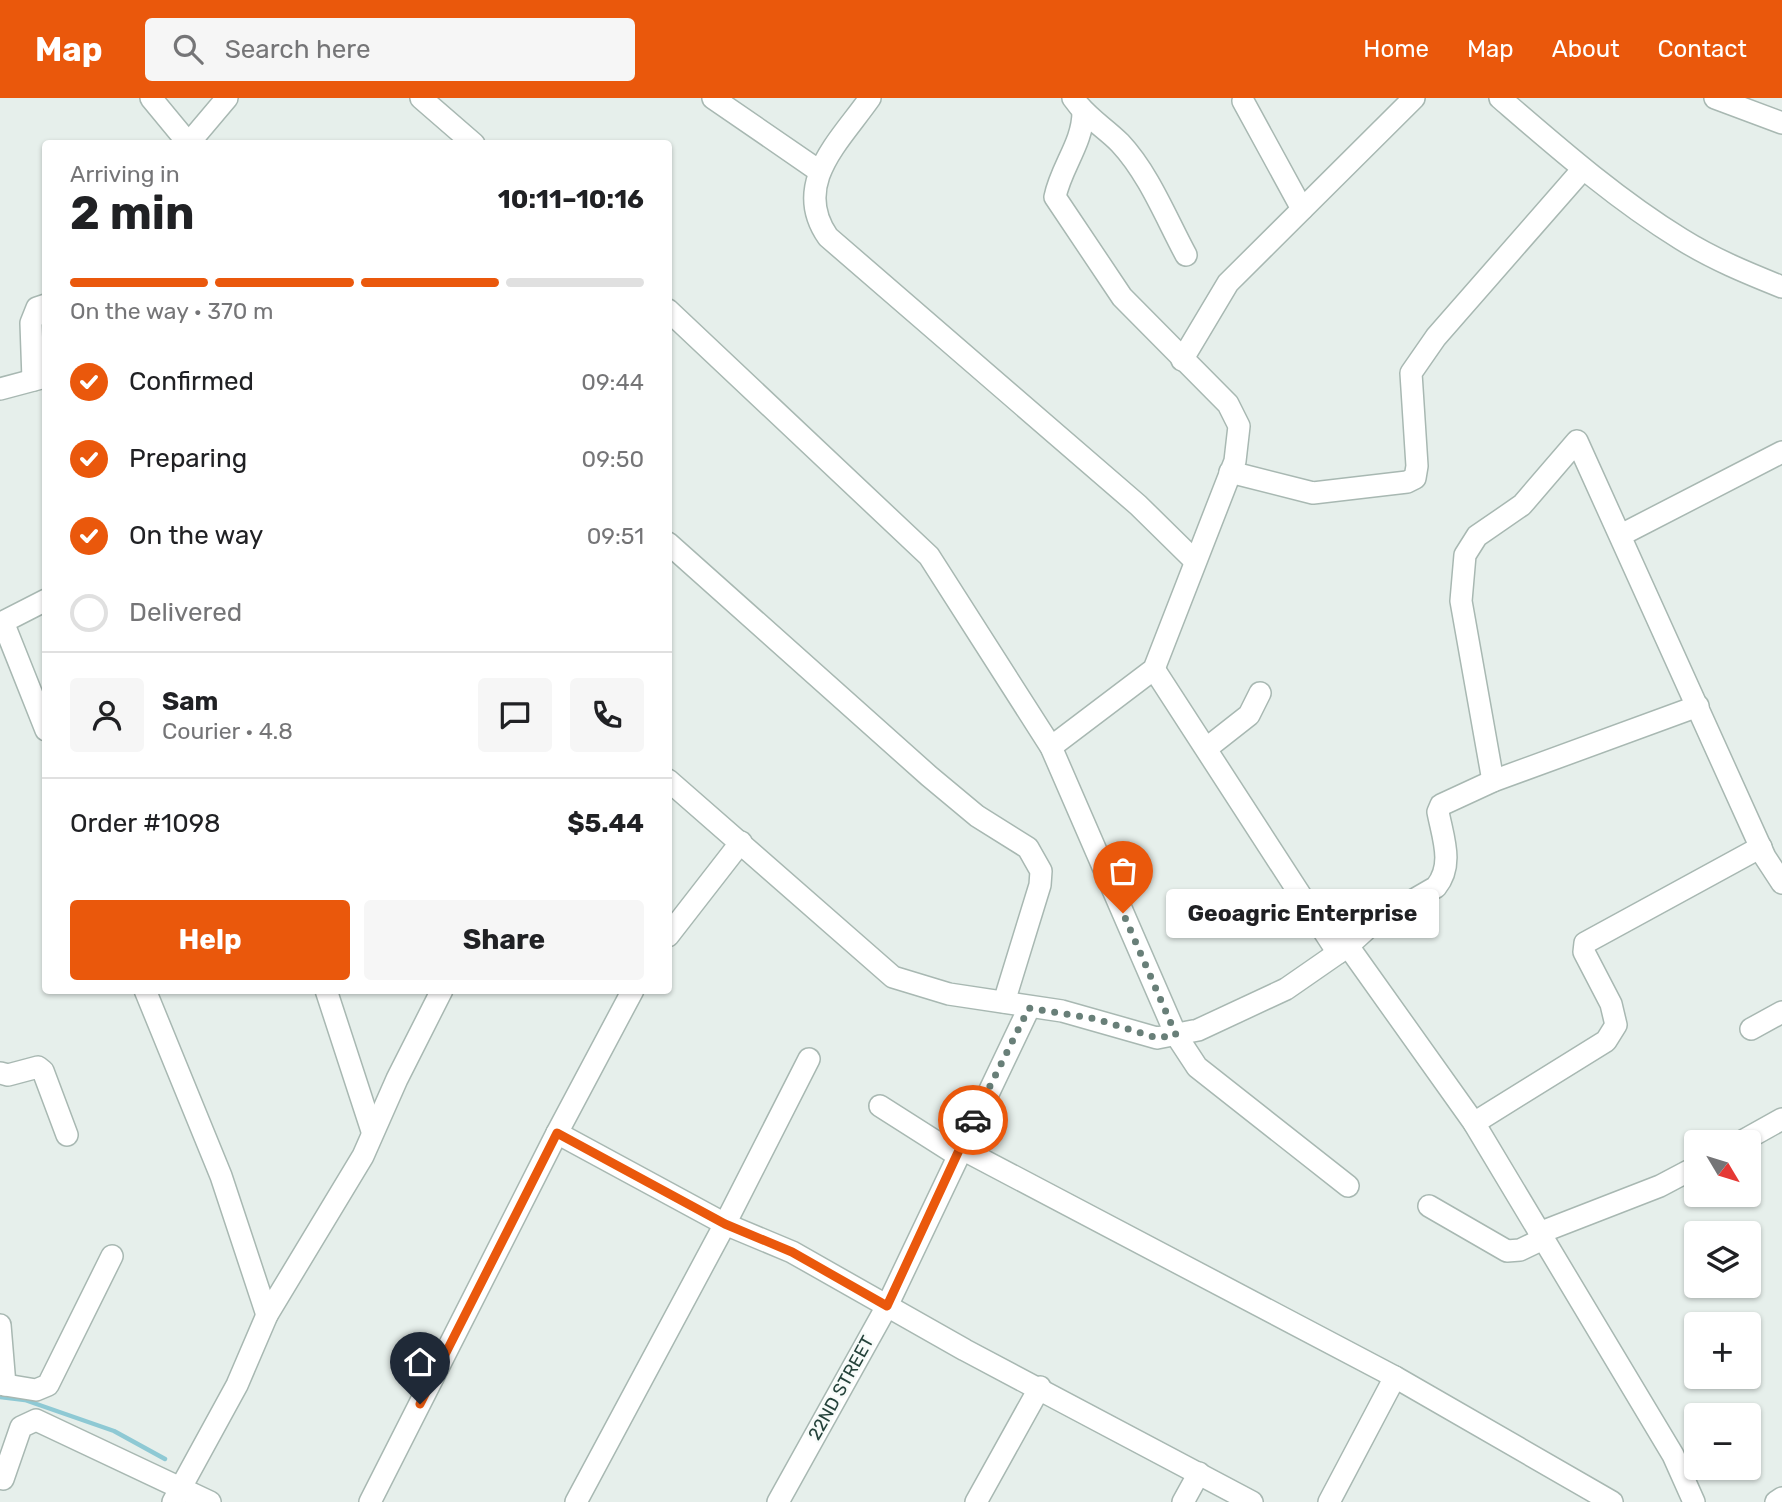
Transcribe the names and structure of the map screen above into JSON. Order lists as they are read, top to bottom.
{
  "streets": {
    "street": ["22ND STREET"]
  },
  "places": ["Geoagric Enterprise"],
  "north": "bottom right",
  "page": {
    "header": "Map",
    "search": "Search here",
    "nav": [
      "Home",
      "Map",
      "About",
      "Contact"
    ],
    "heading": ["2 min", "Arriving in", "10:11–10:16"],
    "panel": [
      "Sam",
      "Courier · 4.8",
      "Order #1098",
      "$5.44"
    ],
    "bar": "On the way · 370 m",
    "list": [
      ["Confirmed", "09:44"],
      ["Preparing", "09:50"],
      ["On the way", "09:51"],
      "Delivered"
    ],
    "buttons": ["Help", "Share"],
    "bubble": "Geoagric Enterprise",
    "map_buttons": ["+", "−"]
  }
}
